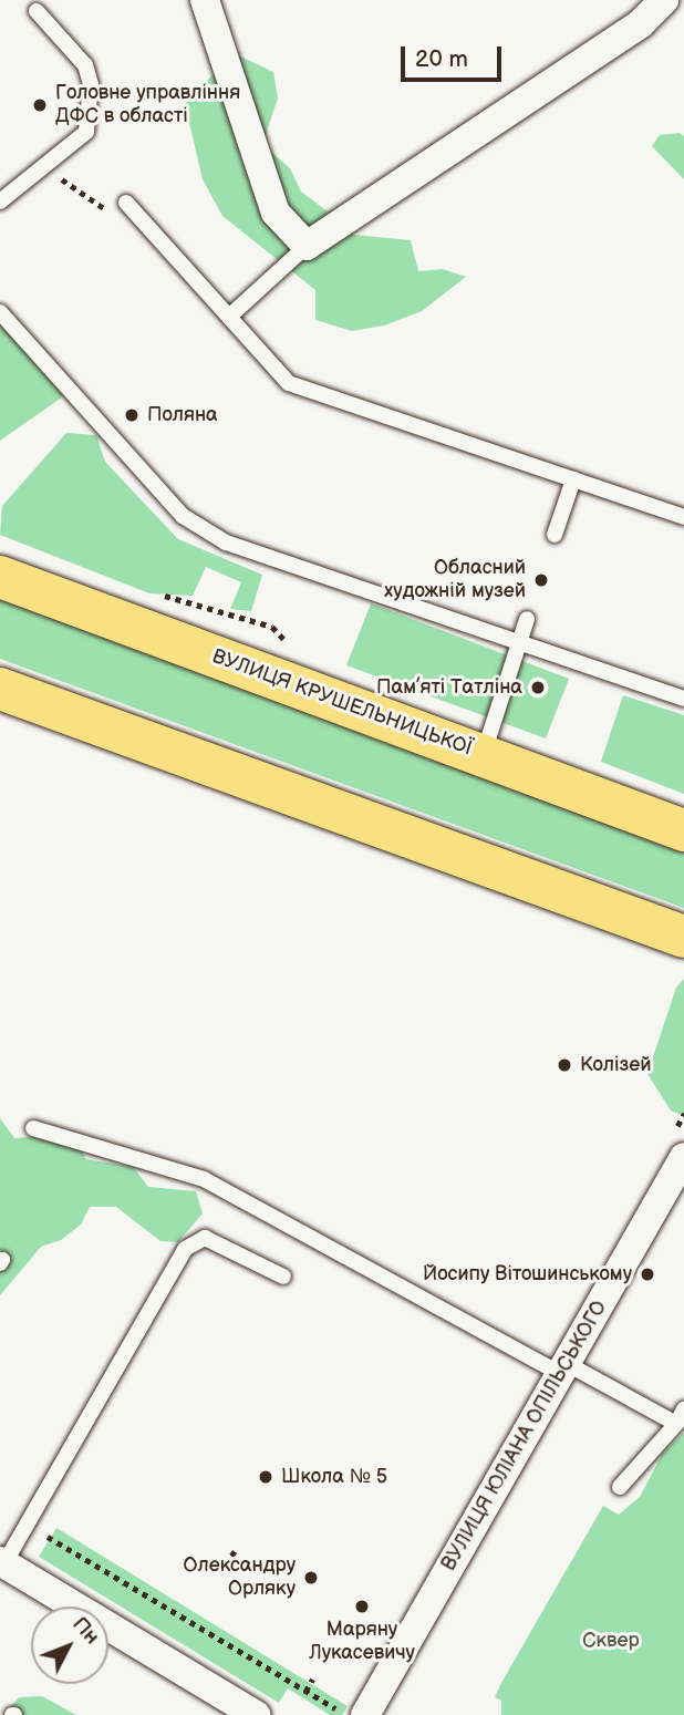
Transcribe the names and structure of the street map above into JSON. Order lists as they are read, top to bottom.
{
  "streets": {
    "main road": ["ВУЛИЦЯ КРУШЕЛЬНИЦЬКОЇ"],
    "street": ["ВУЛИЦЯ ЮЛІАНА ОПІЛЬСЬКОГО"]
  },
  "parks": ["Сквер"],
  "places": [
    "Головне управління ДФС в області",
    "Поляна",
    "Обласний художній музей",
    "Пам’яті Татліна",
    "Колізей",
    "Йосипу Вітошинському",
    "Школа № 5",
    "Олександру Орляку",
    "Маряну Лукасевичу"
  ],
  "scale_bar": "20 m",
  "north": "top right"
}
